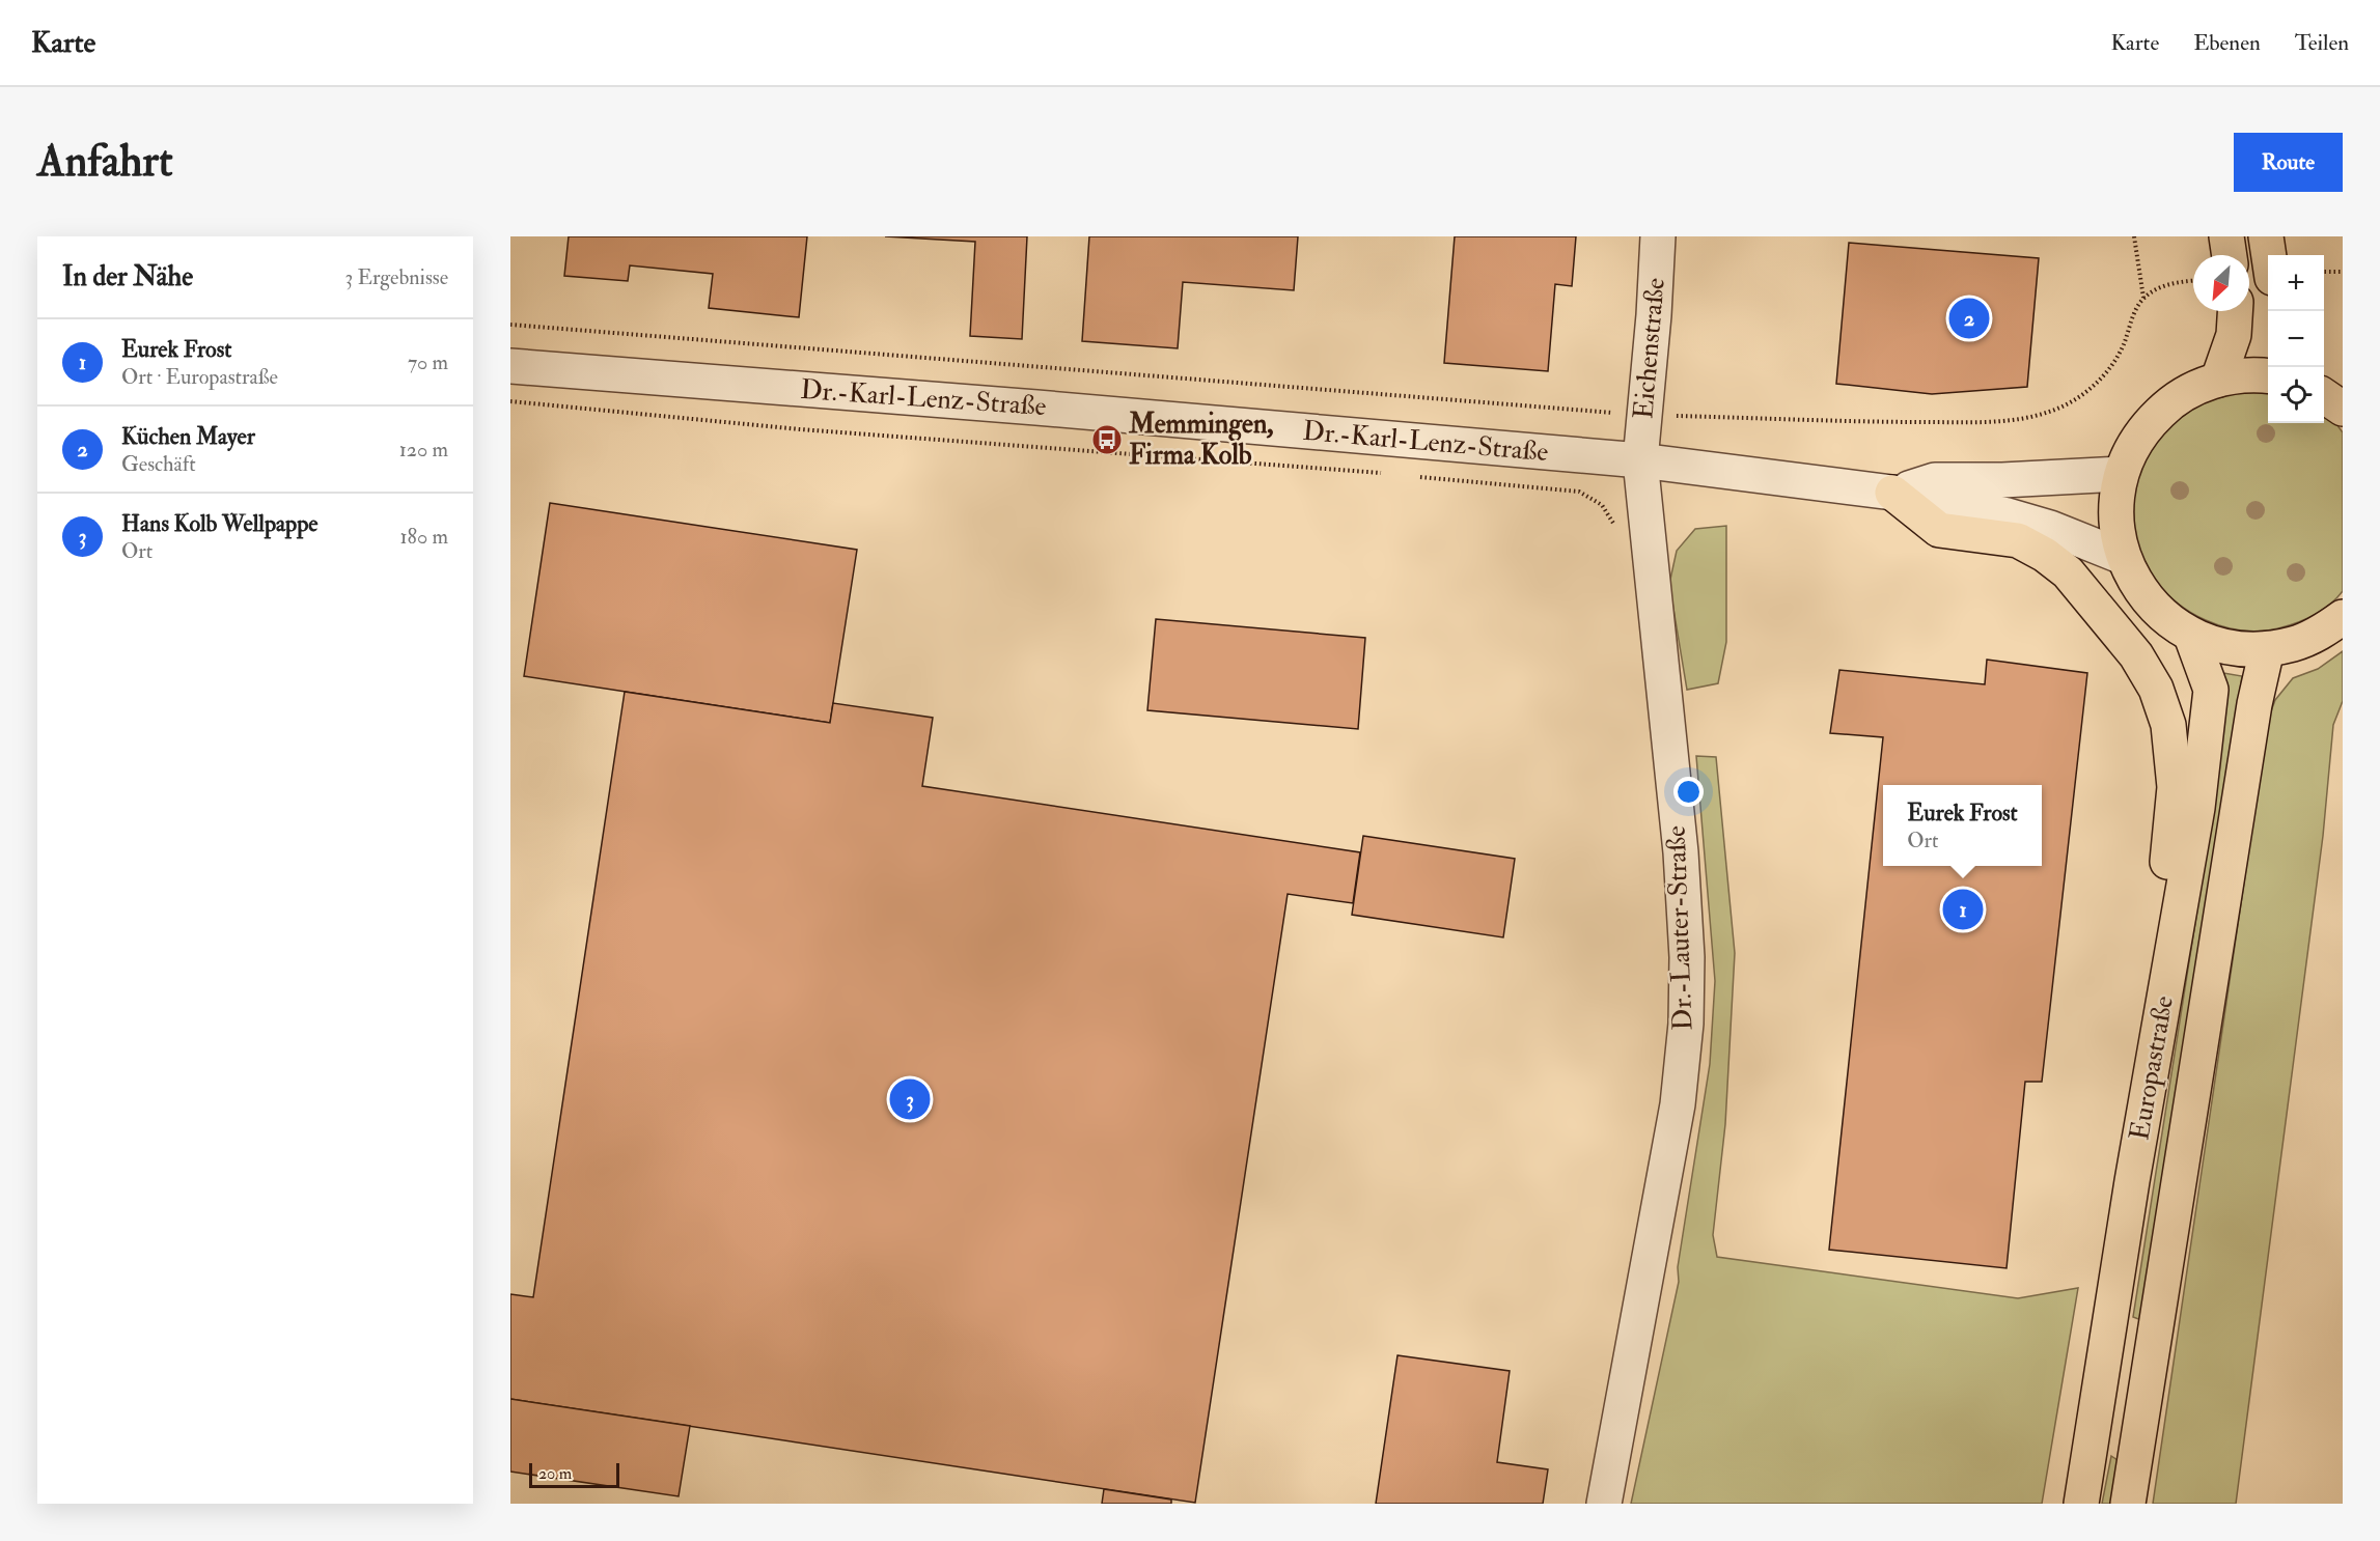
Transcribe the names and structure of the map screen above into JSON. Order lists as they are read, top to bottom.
{
  "streets": {
    "main road": ["Europastraße"],
    "street": ["Eichenstraße", "Dr.-Karl-Lenz-Straße", "Dr.-Lauter-Straße"]
  },
  "crossings": [
    ["Eichenstraße", "Dr.-Karl-Lenz-Straße"],
    ["Eichenstraße", "Dr.-Lauter-Straße"],
    ["Dr.-Karl-Lenz-Straße", "Dr.-Lauter-Straße"]
  ],
  "places": {
    "bus stop": ["Memmingen, Firma Kolb"]
  },
  "scale_bar": "20 m",
  "north": "bottom left",
  "page": {
    "header": "Karte",
    "nav": ["Karte", "Ebenen", "Teilen"],
    "buttons": "Route",
    "title": "Anfahrt",
    "heading": ["In der Nähe", "3 Ergebnisse"],
    "map_buttons": ["+", "−"],
    "pins": ["2", "1", "3"],
    "list": [
      {
        "mark": "1",
        "name": "Eurek Frost",
        "note": "Ort · Europastraße",
        "value": "70 m"
      },
      {
        "mark": "2",
        "name": "Küchen Mayer",
        "note": "Geschäft",
        "value": "120 m"
      },
      {
        "mark": "3",
        "name": "Hans Kolb Wellpappe",
        "note": "Ort",
        "value": "180 m"
      }
    ],
    "popup": ["Eurek Frost", "Ort"],
    "scale": "20 m"
  }
}
